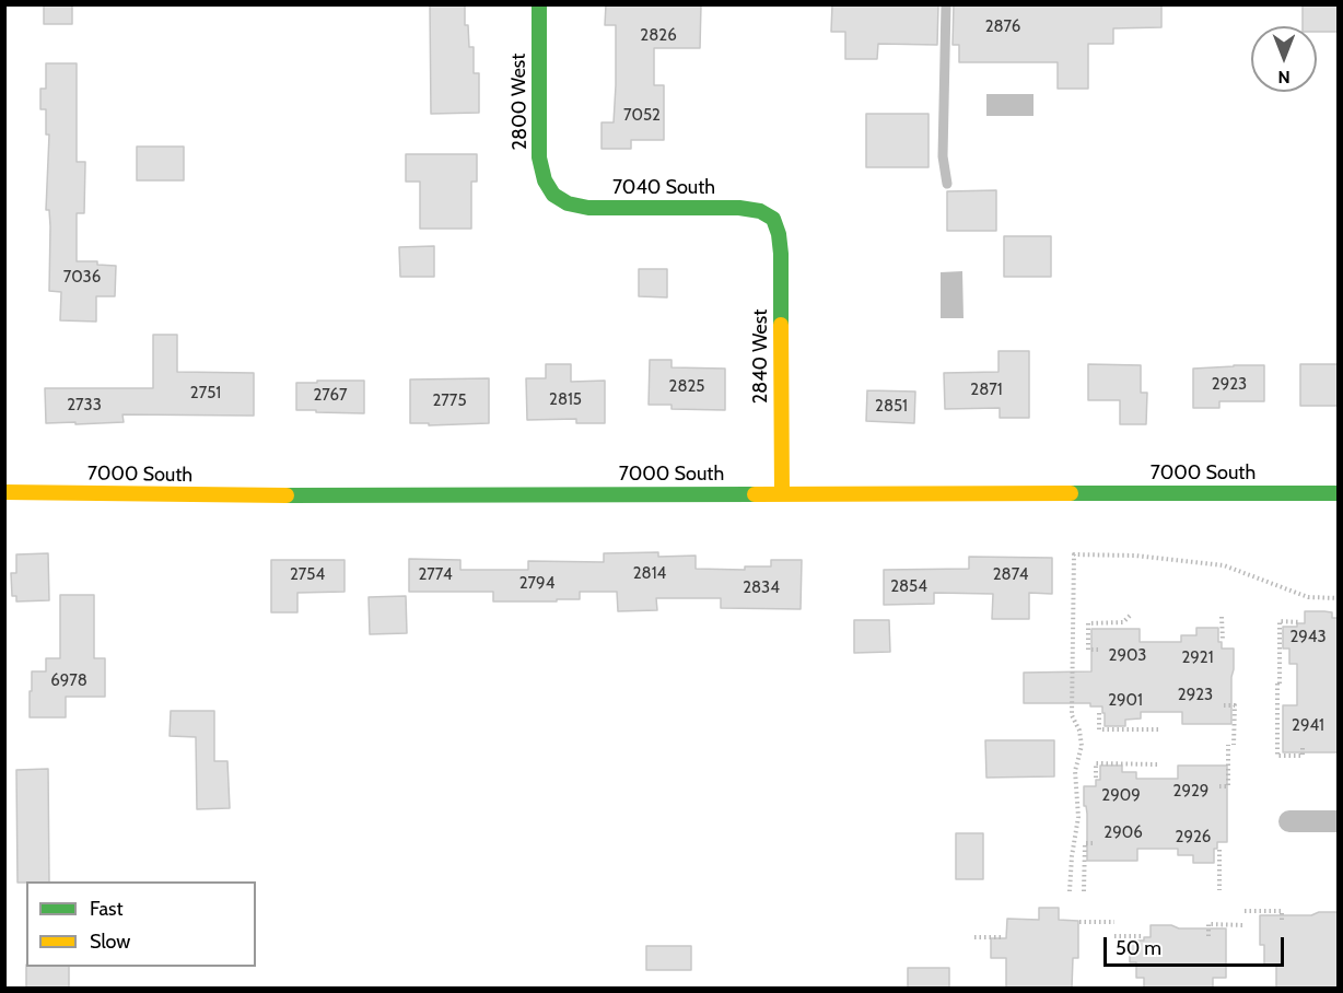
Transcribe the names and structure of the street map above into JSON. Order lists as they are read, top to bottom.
{
  "streets": {
    "main road": [
      "2800 West",
      "7040 South",
      "2840 West",
      "7000 South"
    ]
  },
  "crossings": [
    ["2800 West", "7040 South"],
    ["7040 South", "2840 West"],
    ["2840 West", "7000 South"]
  ],
  "house_numbers": [
    "2876",
    "2826",
    "7052",
    "7036",
    "2923",
    "2825",
    "2871",
    "2751",
    "2767",
    "2815",
    "2775",
    "2733",
    "2851",
    "2814",
    "2754",
    "2774",
    "2874",
    "2794",
    "2854",
    "2834",
    "2943",
    "2903",
    "2921",
    "6978",
    "2923",
    "2901",
    "2941",
    "2929",
    "2909",
    "2906",
    "2926"
  ],
  "legend": ["Fast", "Slow"],
  "scale_bar": "50 m",
  "north": "bottom"
}
